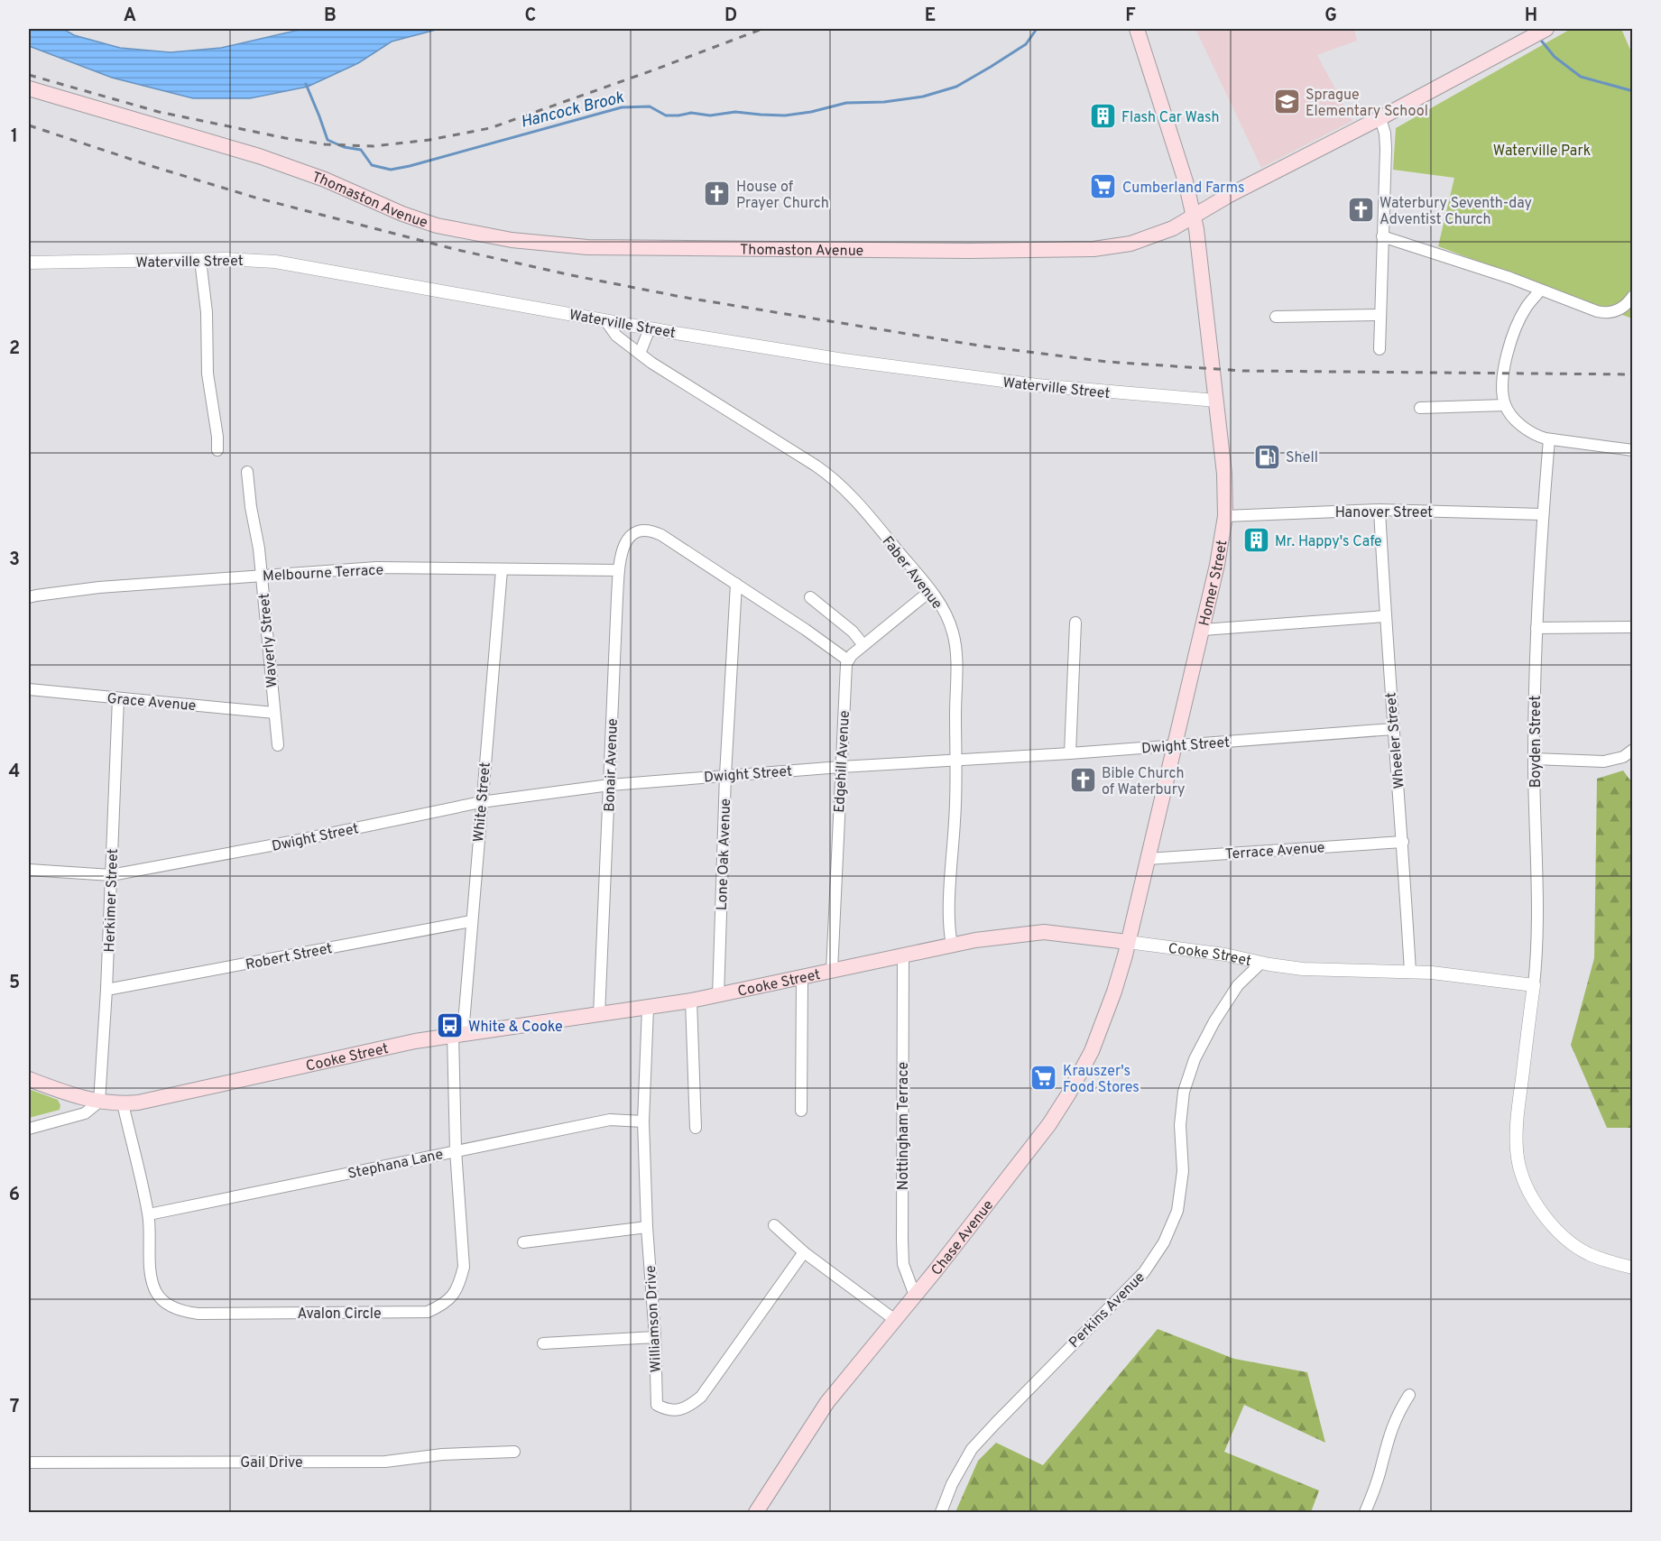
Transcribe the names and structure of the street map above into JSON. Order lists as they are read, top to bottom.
{
  "streets": {
    "main road": [
      "Thomaston Avenue",
      "Homer Street",
      "Cooke Street",
      "Chase Avenue"
    ],
    "street": [
      "Waterville Street",
      "Hanover Street",
      "Melbourne Terrace",
      "Faber Avenue",
      "Waverly Street",
      "Grace Avenue",
      "Wheeler Street",
      "Boyden Street",
      "Dwight Street",
      "Edgehill Avenue",
      "Bonair Avenue",
      "White Street",
      "Terrace Avenue",
      "Lone Oak Avenue",
      "Herkimer Street",
      "Robert Street",
      "Nottingham Terrace",
      "Stephana Lane",
      "Perkins Avenue",
      "Avalon Circle",
      "Williamson Drive",
      "Gail Drive"
    ]
  },
  "crossings": [
    ["Thomaston Avenue", "Homer Street"],
    ["Waterville Street", "Faber Avenue"],
    ["Waterville Street", "Homer Street"],
    ["Hanover Street", "Homer Street"],
    ["Hanover Street", "Wheeler Street"],
    ["Hanover Street", "Boyden Street"],
    ["Melbourne Terrace", "Waverly Street"],
    ["Melbourne Terrace", "Bonair Avenue"],
    ["Melbourne Terrace", "White Street"],
    ["Faber Avenue", "Dwight Street"],
    ["Faber Avenue", "Cooke Street"],
    ["Homer Street", "Dwight Street"],
    ["Homer Street", "Terrace Avenue"],
    ["Homer Street", "Cooke Street"],
    ["Homer Street", "Chase Avenue"],
    ["Waverly Street", "Grace Avenue"],
    ["Grace Avenue", "Herkimer Street"],
    ["Wheeler Street", "Dwight Street"],
    ["Wheeler Street", "Terrace Avenue"],
    ["Wheeler Street", "Cooke Street"],
    ["Boyden Street", "Cooke Street"],
    ["Dwight Street", "Edgehill Avenue"],
    ["Dwight Street", "Bonair Avenue"],
    ["Dwight Street", "White Street"],
    ["Dwight Street", "Lone Oak Avenue"],
    ["Dwight Street", "Herkimer Street"],
    ["Edgehill Avenue", "Cooke Street"],
    ["Bonair Avenue", "Lone Oak Avenue"],
    ["Bonair Avenue", "Cooke Street"],
    ["White Street", "Cooke Street"],
    ["White Street", "Robert Street"],
    ["White Street", "Avalon Circle"],
    ["Lone Oak Avenue", "Cooke Street"],
    ["Herkimer Street", "Cooke Street"],
    ["Herkimer Street", "Robert Street"],
    ["Cooke Street", "Nottingham Terrace"],
    ["Cooke Street", "Chase Avenue"],
    ["Cooke Street", "Perkins Avenue"],
    ["Cooke Street", "Avalon Circle"],
    ["Cooke Street", "Williamson Drive"],
    ["Nottingham Terrace", "Chase Avenue"],
    ["Stephana Lane", "Avalon Circle"],
    ["Stephana Lane", "Williamson Drive"]
  ],
  "water": ["Hancock Brook"],
  "parks": ["Waterville Park"],
  "places": {
    "school or university": ["Sprague Elementary School"],
    "building": ["Flash Car Wash", "Mr. Happy's Cafe"],
    "supermarket": ["Cumberland Farms", "Krauszer's Food Stores"],
    "church": ["House of Prayer Church", "Waterbury Seventh-day Adventist Church", "Bible Church of Waterbury"],
    "fuel station": ["Shell"],
    "bus stop": ["White & Cooke"]
  },
  "grid": {
    "columns": [
      "A",
      "B",
      "C",
      "D",
      "E",
      "F",
      "G",
      "H"
    ],
    "rows": [
      "1",
      "2",
      "3",
      "4",
      "5",
      "6",
      "7"
    ]
  }
}
